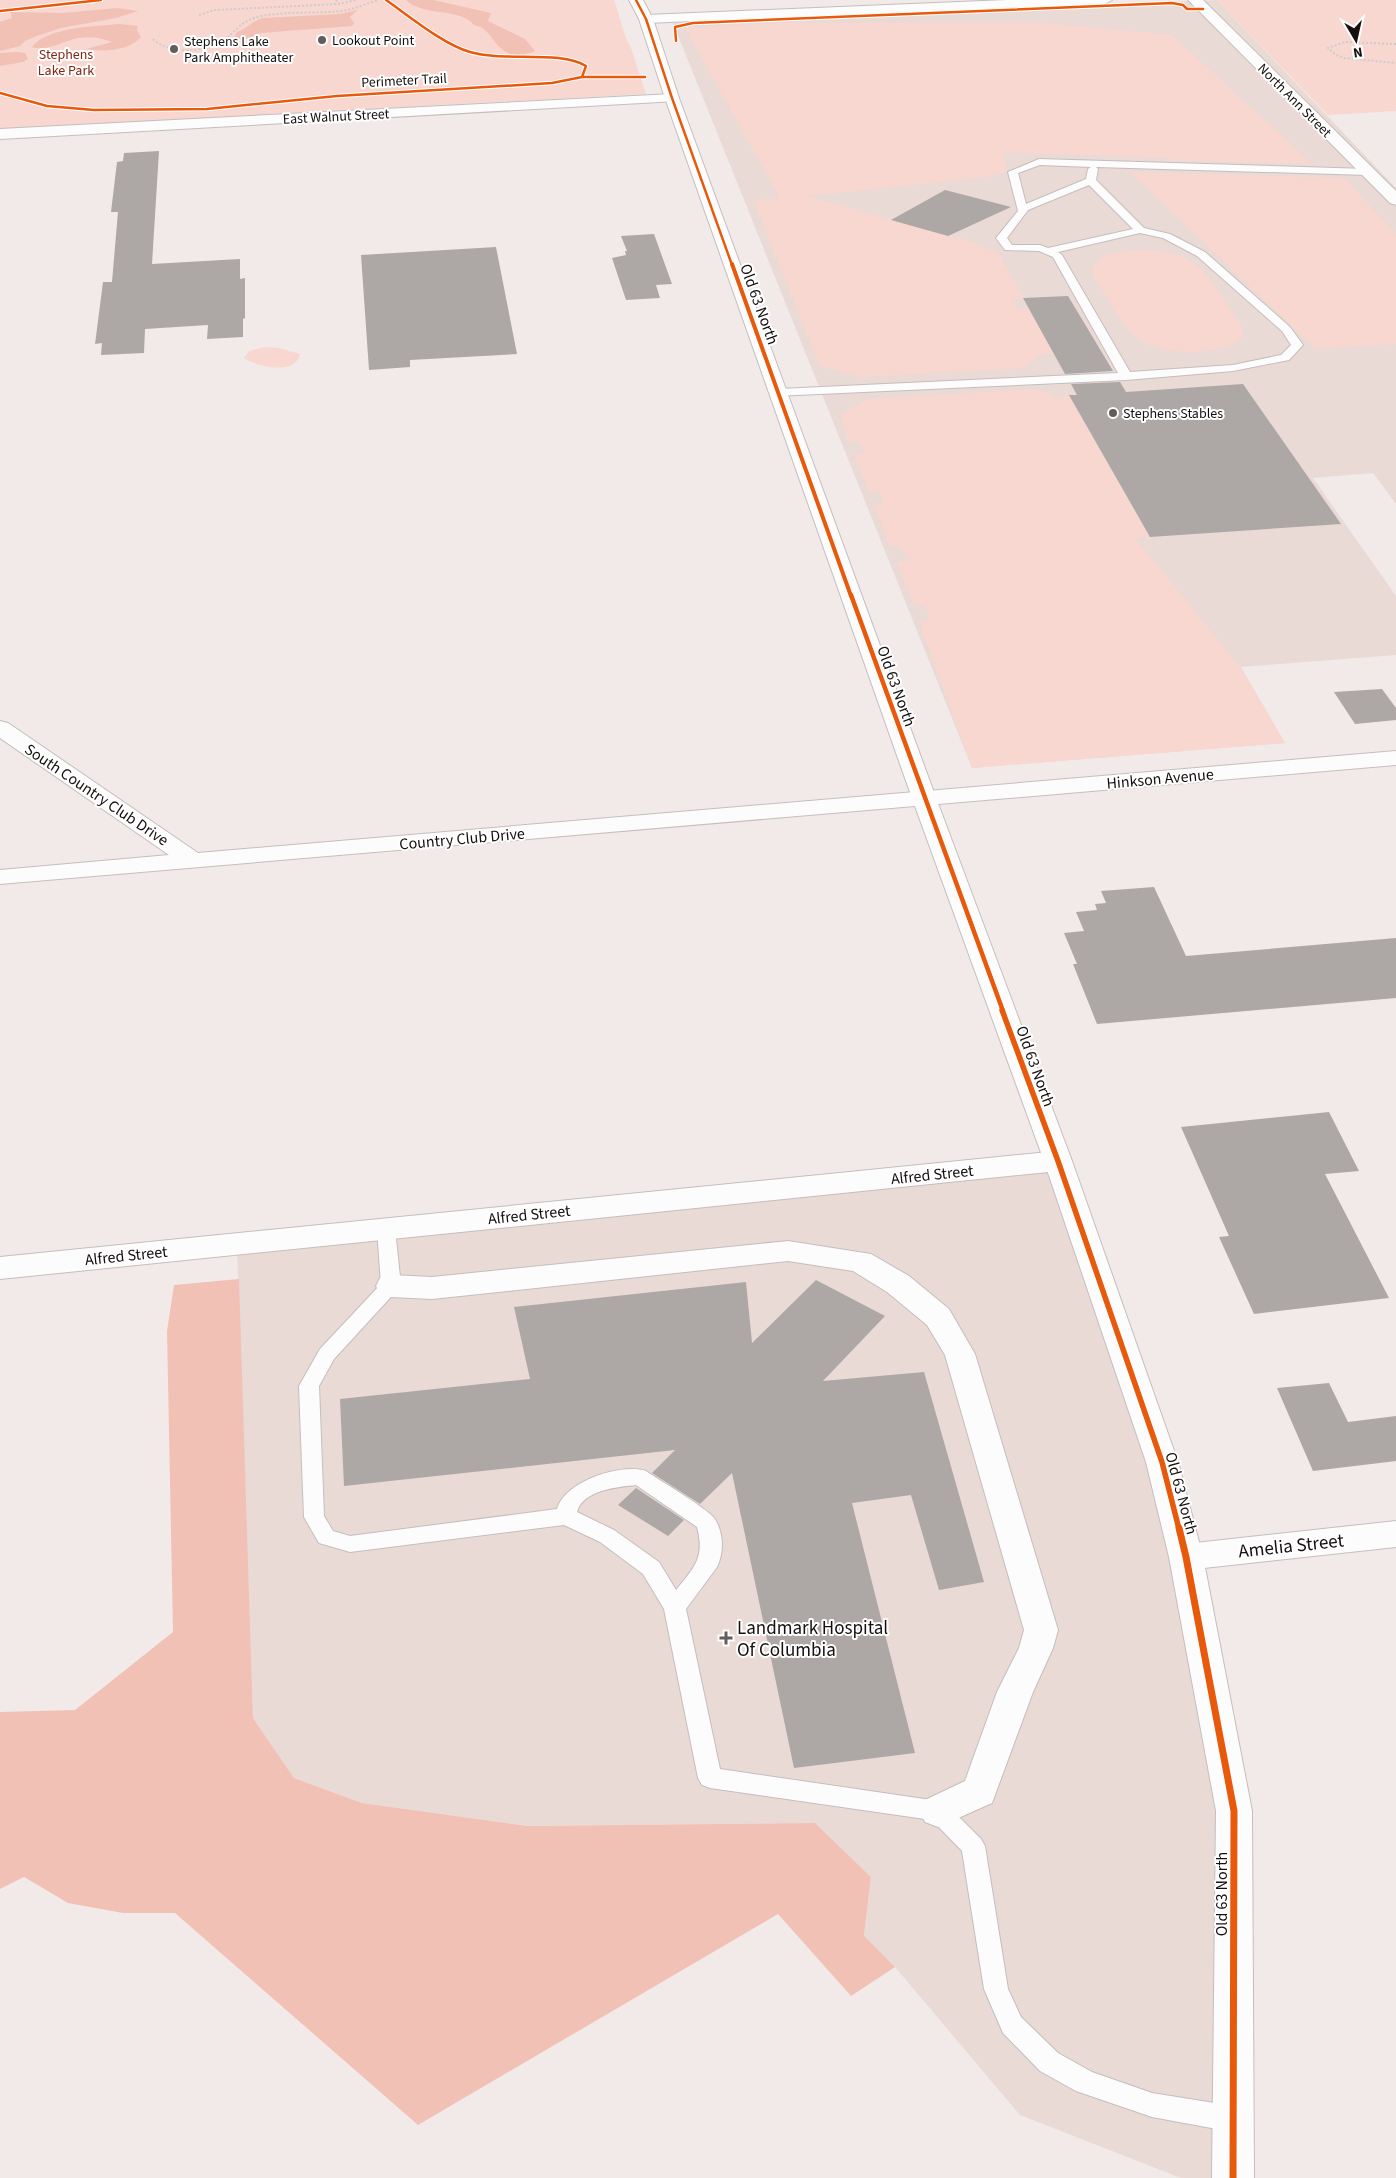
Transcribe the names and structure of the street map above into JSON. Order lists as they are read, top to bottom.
{
  "streets": {
    "street": [
      "North Ann Street",
      "East Walnut Street",
      "Old 63 North",
      "Hinkson Avenue",
      "South Country Club Drive",
      "Country Club Drive",
      "Alfred Street",
      "Amelia Street"
    ],
    "cycle path": ["Perimeter Trail"]
  },
  "crossings": [
    ["East Walnut Street", "Old 63 North"],
    ["Old 63 North", "Hinkson Avenue"],
    ["Old 63 North", "Country Club Drive"],
    ["Old 63 North", "Alfred Street"],
    ["Old 63 North", "Amelia Street"],
    ["Hinkson Avenue", "Country Club Drive"],
    ["South Country Club Drive", "Country Club Drive"]
  ],
  "parks": ["Stephens Lake Park"],
  "places": {
    "other": ["Lookout Point", "Stephens Lake Park Amphitheater", "Stephens Stables"],
    "health": ["Landmark Hospital Of Columbia"]
  },
  "north": "bottom"
}
